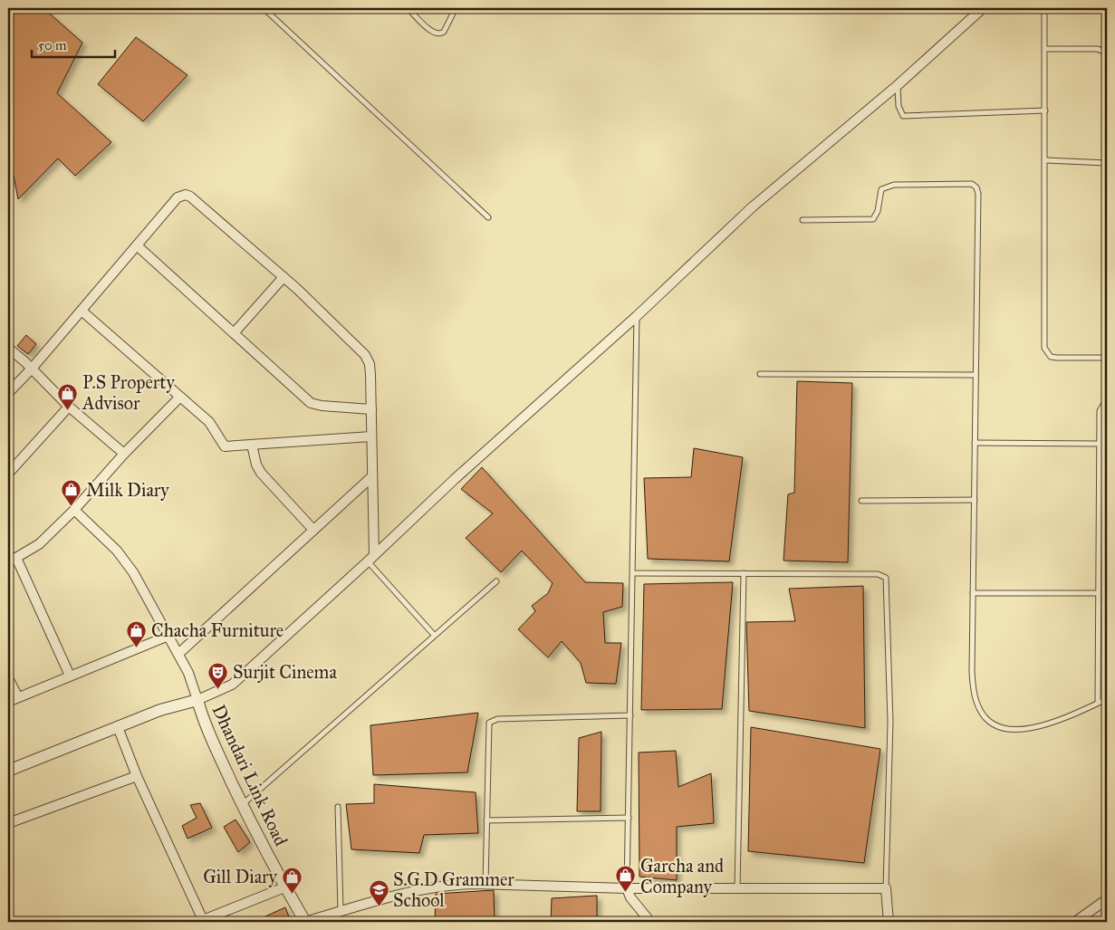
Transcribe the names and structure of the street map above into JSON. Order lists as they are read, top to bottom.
{
  "streets": {
    "street": ["Dhandari Link Road"]
  },
  "places": {
    "shop": [
      "P.S Property Advisor",
      "Milk Diary",
      "Chacha Furniture",
      "Garcha and Company",
      "Gill Diary"
    ],
    "theatre": ["Surjit Cinema"],
    "school or university": ["S.G.D Grammer School"]
  },
  "scale_bar": "50 m"
}
